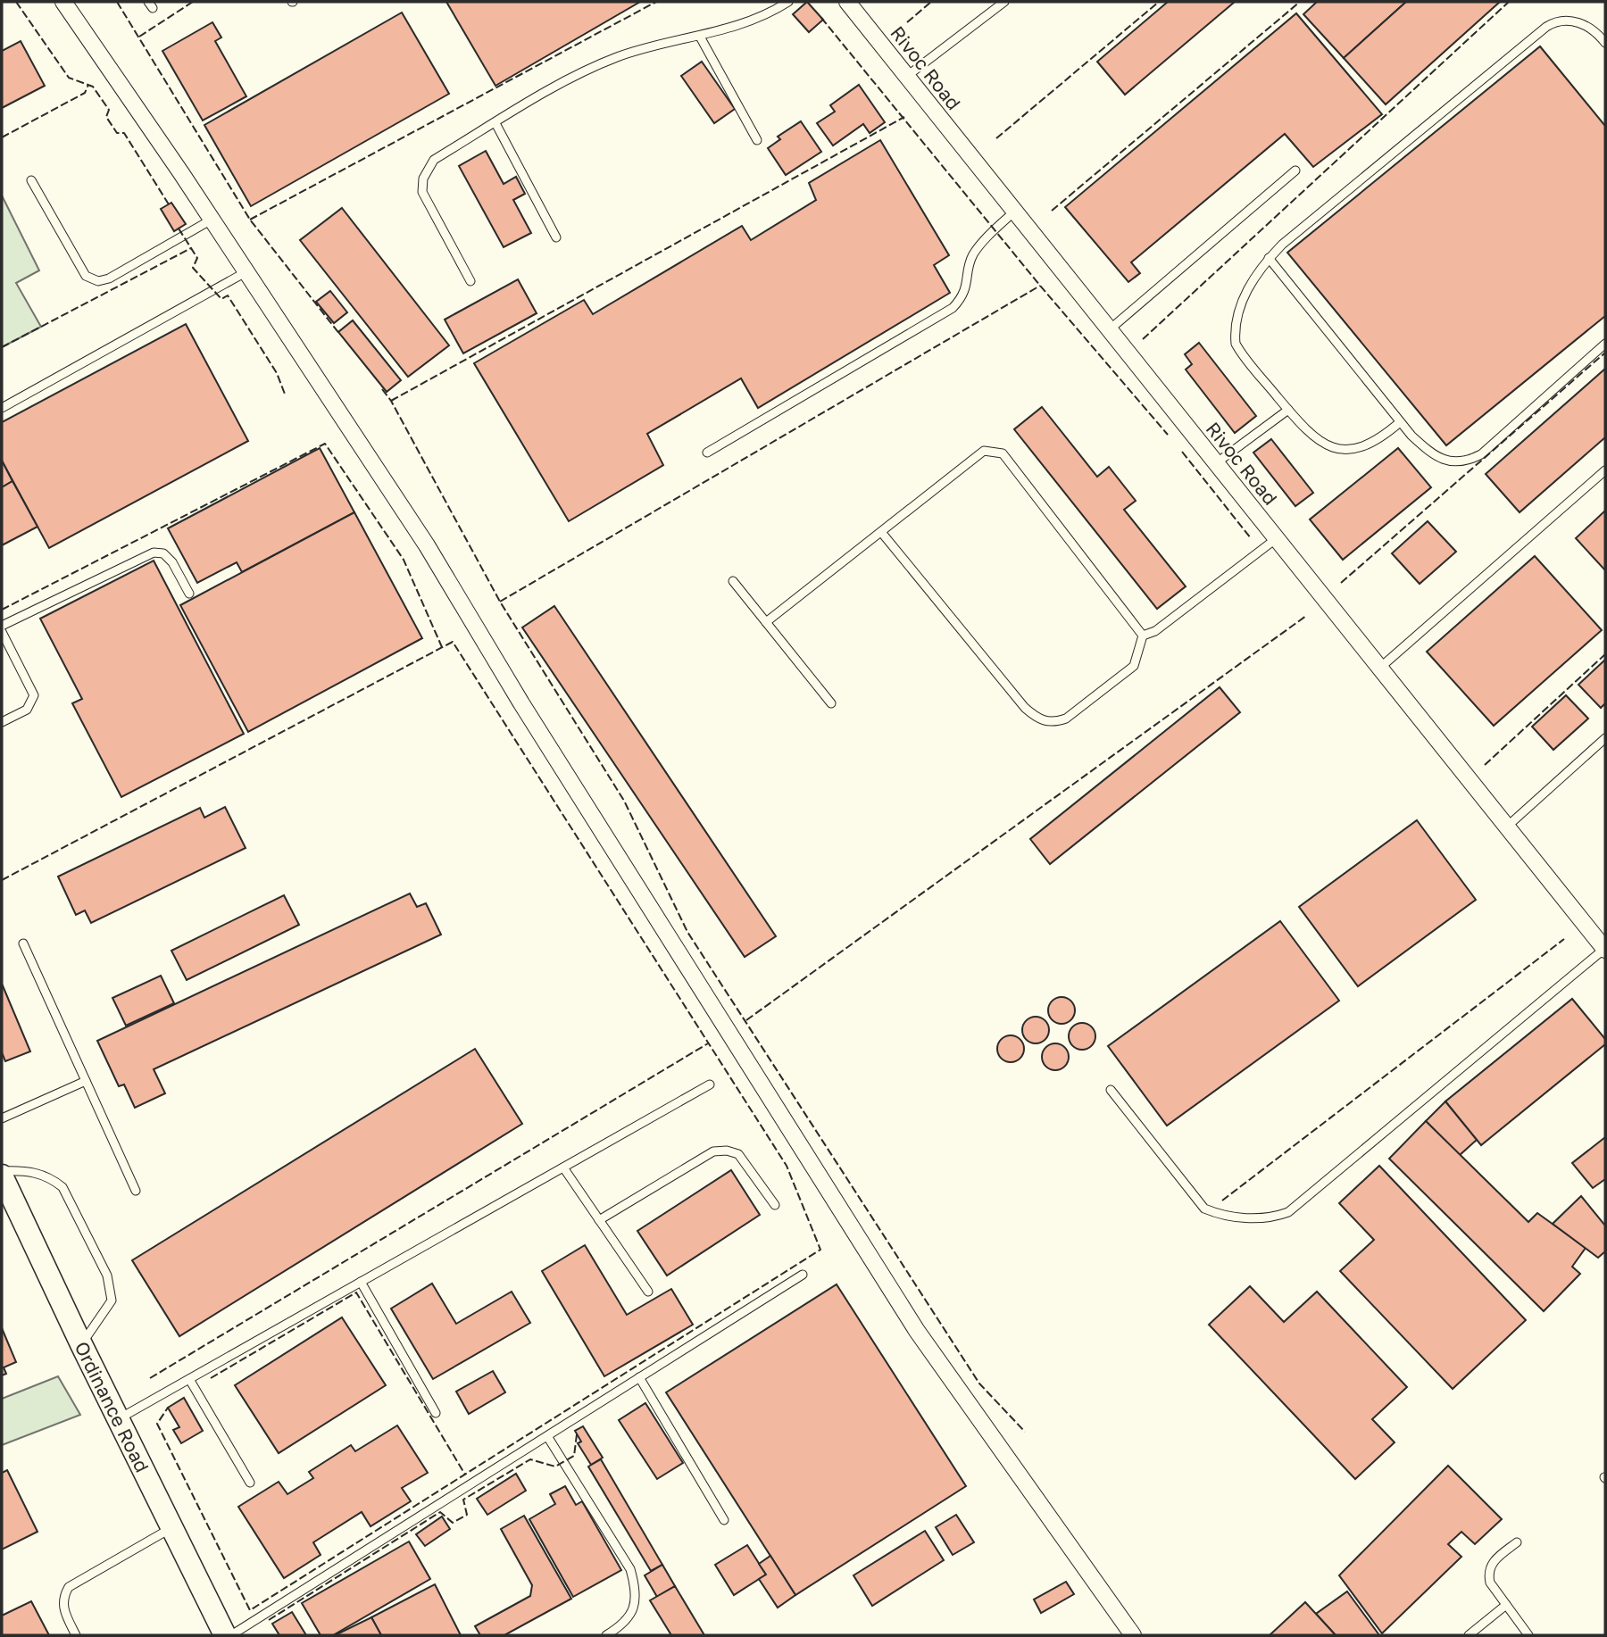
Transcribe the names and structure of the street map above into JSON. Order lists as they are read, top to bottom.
{
  "streets": {
    "street": ["Rivoc Road", "Ordinance Road"]
  }
}
